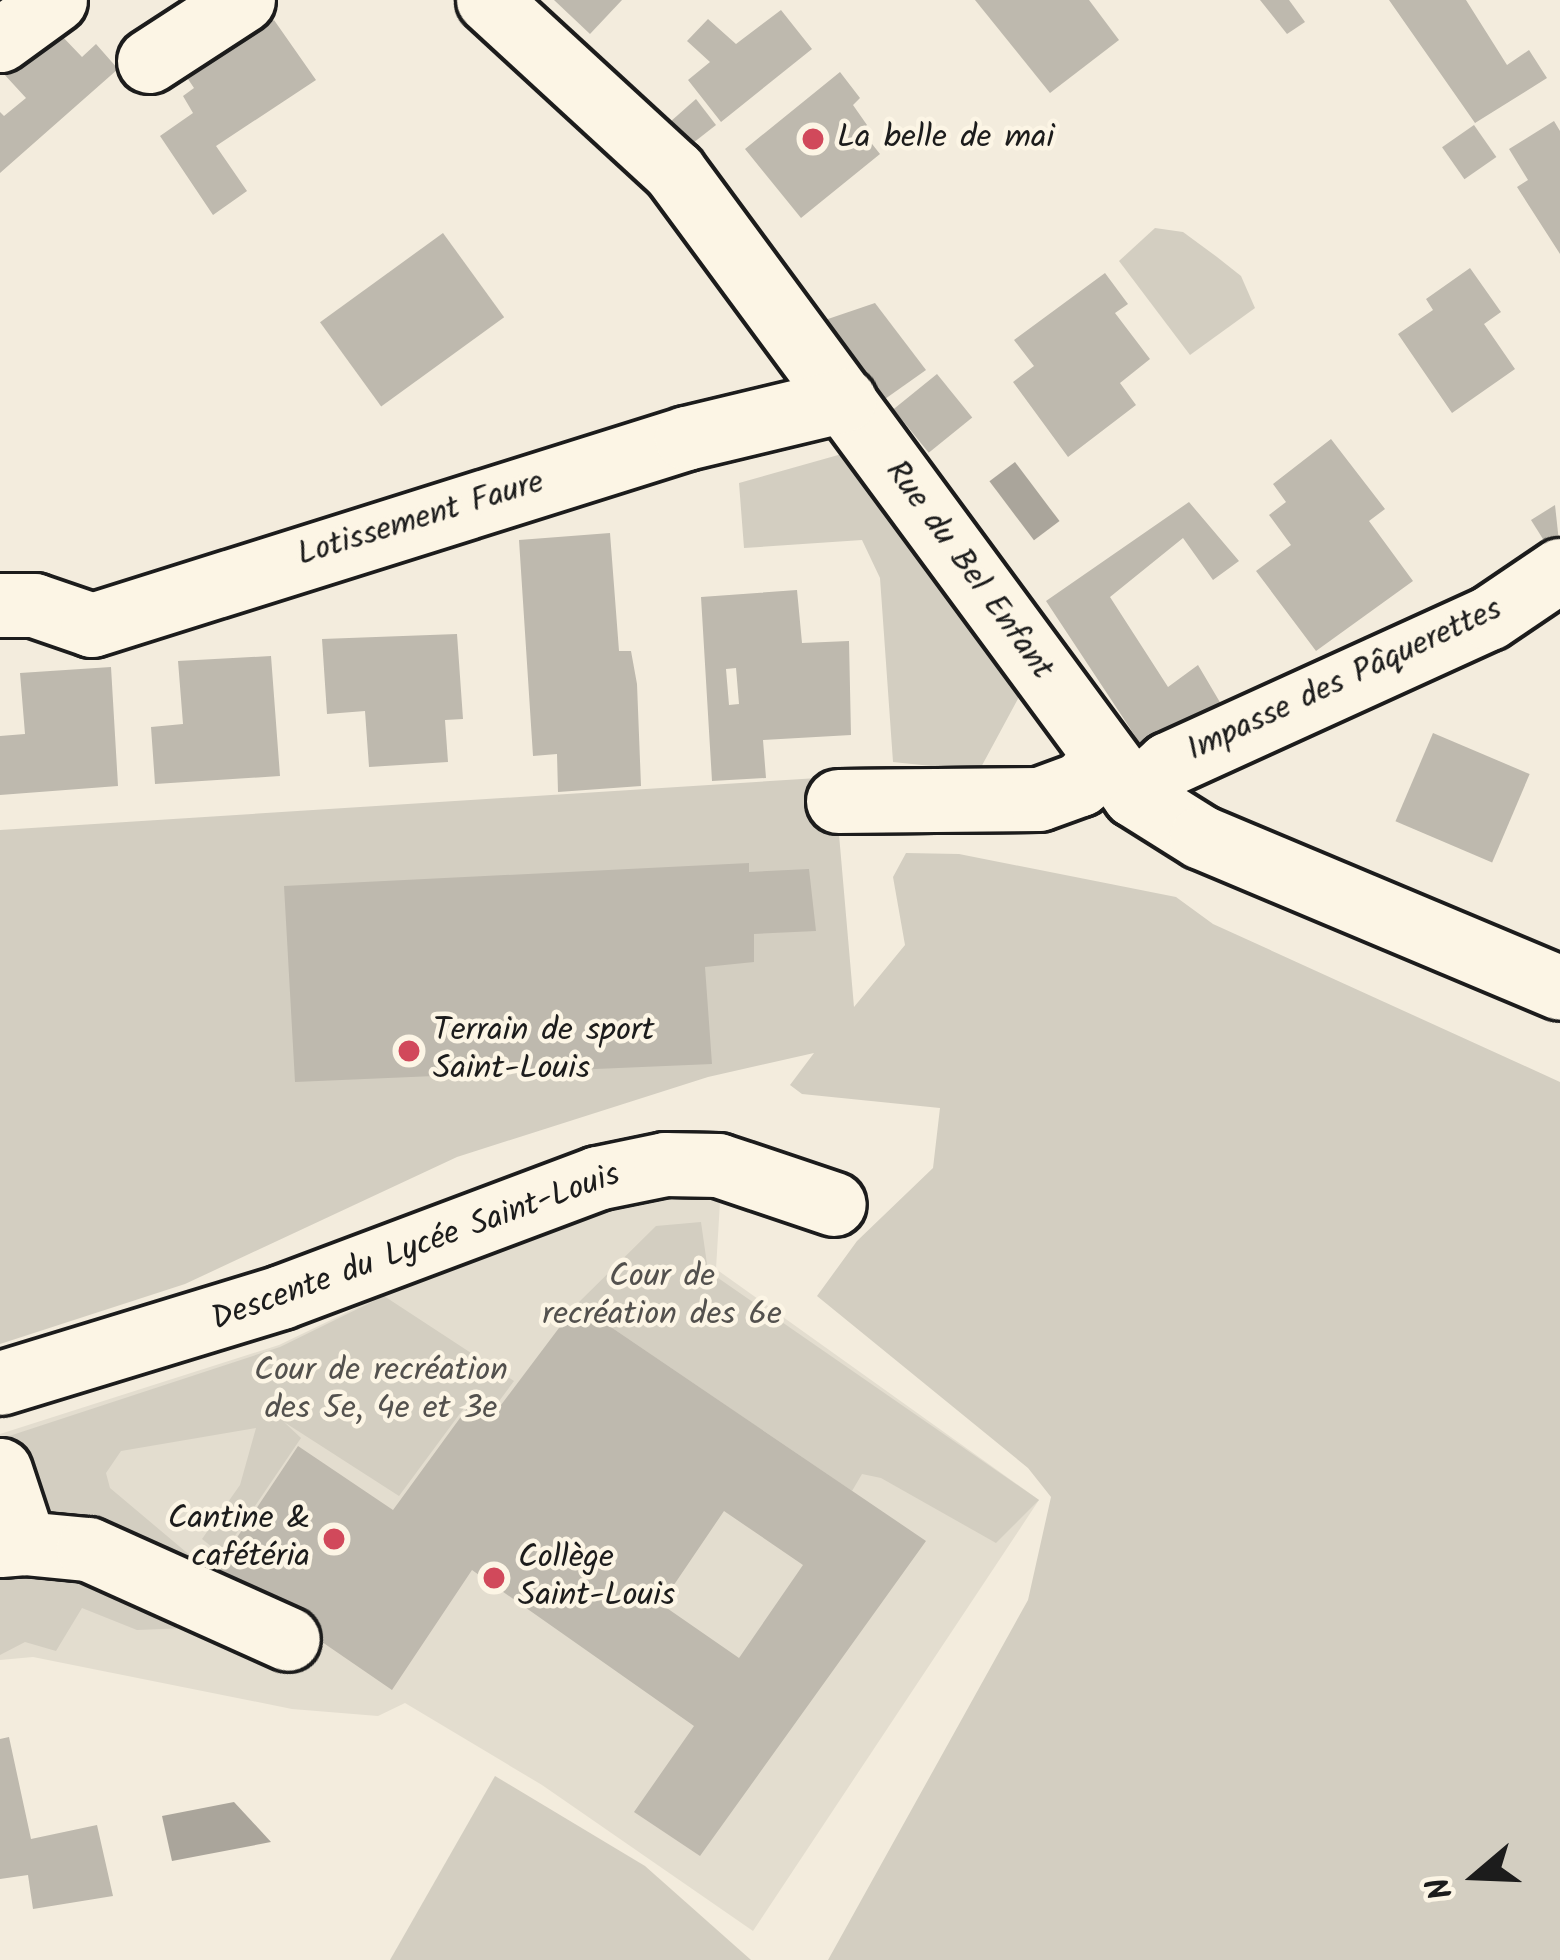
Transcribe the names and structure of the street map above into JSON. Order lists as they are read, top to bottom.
{
  "streets": {
    "street": [
      "Lotissement Faure",
      "Rue du Bel Enfant",
      "Impasse des Pâquerettes",
      "Descente du Lycée Saint-Louis"
    ]
  },
  "crossings": [
    ["Lotissement Faure", "Rue du Bel Enfant"],
    ["Rue du Bel Enfant", "Impasse des Pâquerettes"]
  ],
  "parks": ["Cour de recréation des 6e", "Cour de recréation des 5e, 4e et 3e"],
  "places": [
    "La belle de mai",
    "Terrain de sport Saint-Louis",
    "Cantine & cafétéria",
    "Collège Saint-Louis"
  ],
  "north": "left"
}
